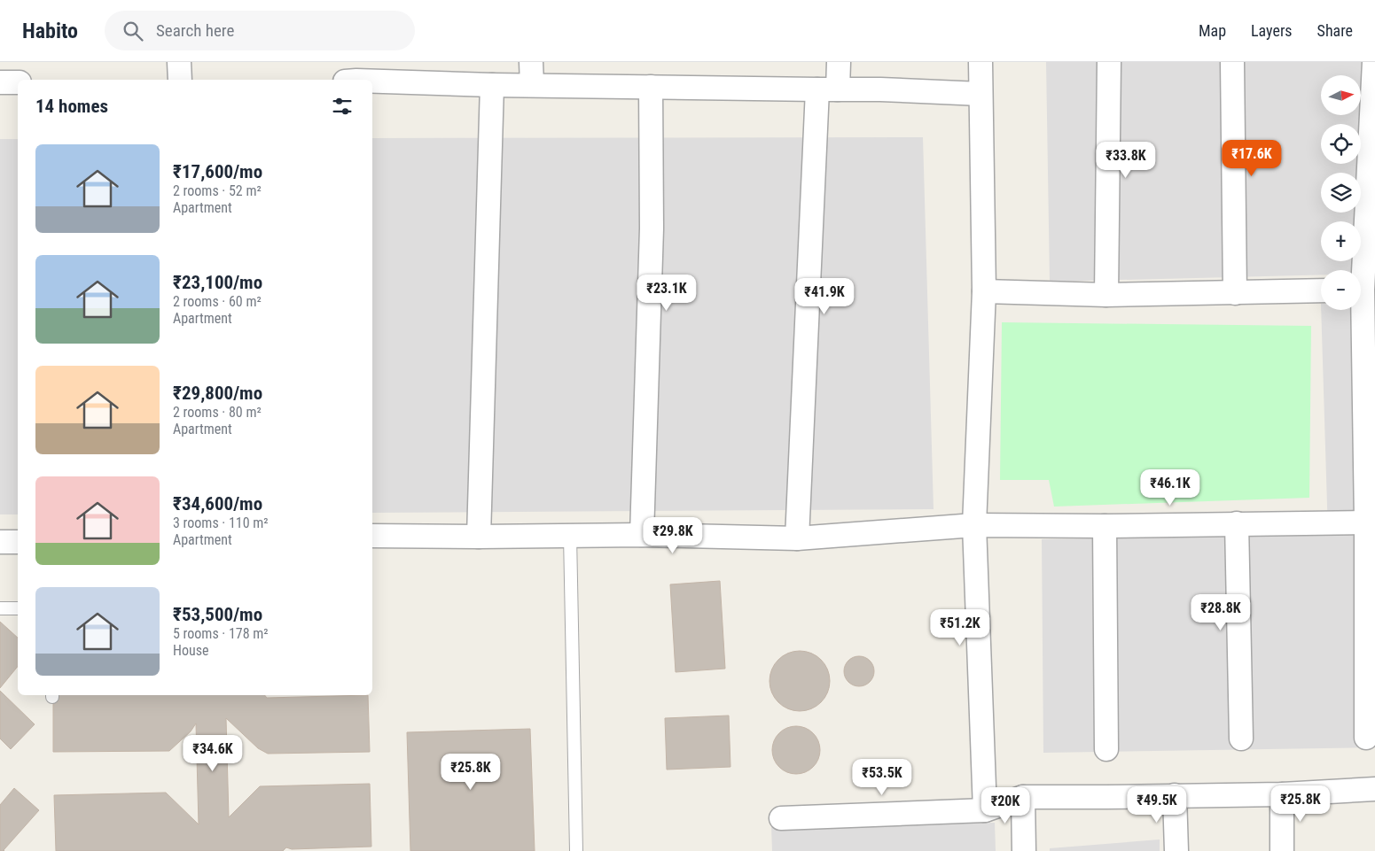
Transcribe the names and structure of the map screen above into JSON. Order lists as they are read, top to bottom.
{
  "north": "right",
  "page": {
    "header": "Habito",
    "search": "Search here",
    "nav": ["Map", "Layers", "Share"],
    "map_buttons": ["+", "−"],
    "heading": "14 homes",
    "list": [
      {
        "name": "₹17,600/mo",
        "note": "2 rooms · 52 m² · Apartment"
      },
      {
        "name": "₹23,100/mo",
        "note": "2 rooms · 60 m² · Apartment"
      },
      {
        "name": "₹29,800/mo",
        "note": "2 rooms · 80 m² · Apartment"
      },
      {
        "name": "₹34,600/mo",
        "note": "3 rooms · 110 m² · Apartment"
      },
      {
        "name": "₹53,500/mo",
        "note": "5 rooms · 178 m² · House"
      }
    ],
    "price": [
      "₹17.6K",
      "₹33.8K",
      "₹23.1K",
      "₹41.9K",
      "₹46.1K",
      "₹29.8K",
      "₹28.8K",
      "₹51.2K",
      "₹34.6K",
      "₹25.8K",
      "₹53.5K",
      "₹25.8K",
      "₹49.5K",
      "₹20K"
    ]
  }
}
